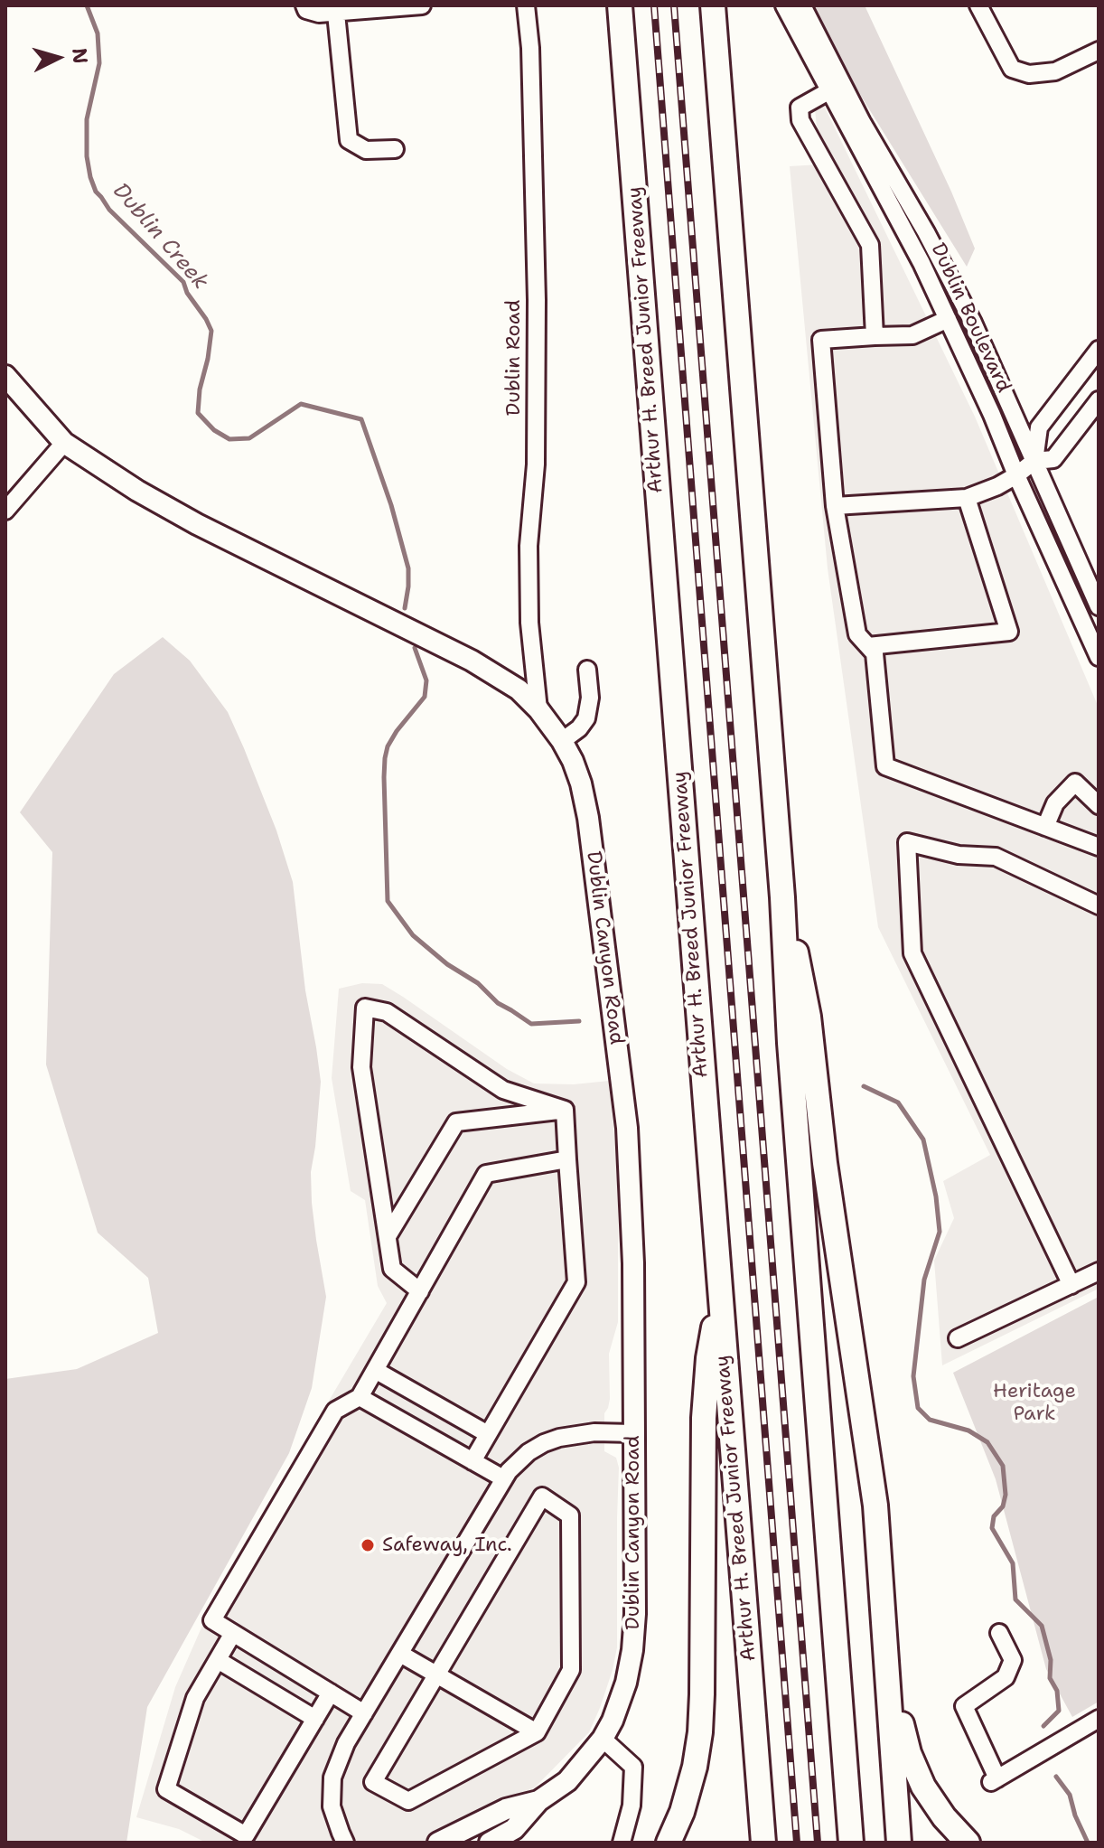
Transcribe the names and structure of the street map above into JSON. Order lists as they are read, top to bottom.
{
  "streets": {
    "highway": ["Arthur H. Breed Junior Freeway"],
    "main road": ["Dublin Canyon Road"],
    "street": ["Dublin Boulevard", "Dublin Road"]
  },
  "crossings": [
    ["Dublin Road", "Dublin Canyon Road"]
  ],
  "water": ["Dublin Creek"],
  "parks": ["Heritage Park"],
  "places": ["Safeway, Inc."],
  "north": "right"
}
